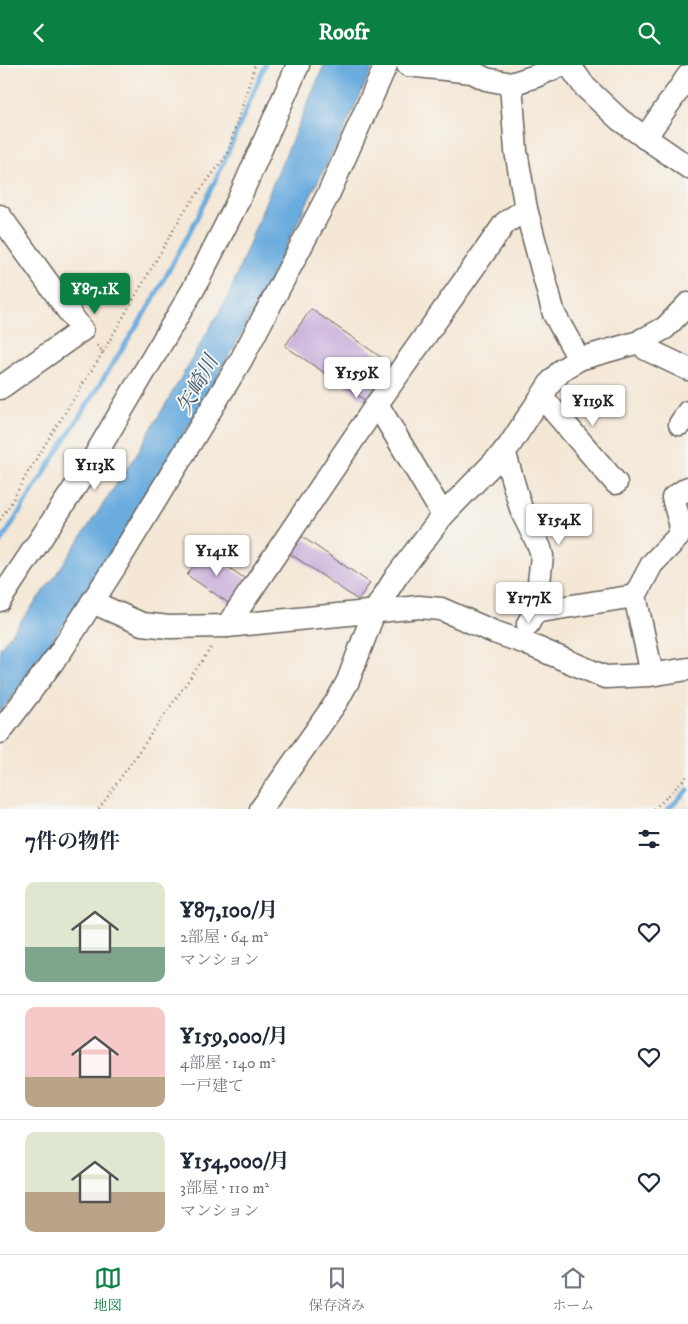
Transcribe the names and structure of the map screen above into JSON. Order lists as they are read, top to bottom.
{
  "water": ["矢崎川"],
  "page": {
    "header": "Roofr",
    "price": [
      "¥87.1K",
      "¥159K",
      "¥119K",
      "¥113K",
      "¥154K",
      "¥141K",
      "¥177K"
    ],
    "heading": "7件の物件",
    "list": [
      {
        "name": "¥87,100/月",
        "note": "2部屋 · 64 m² · マンション"
      },
      {
        "name": "¥159,000/月",
        "note": "4部屋 · 140 m² · 一戸建て"
      },
      {
        "name": "¥154,000/月",
        "note": "3部屋 · 110 m² · マンション"
      }
    ],
    "tabs": ["地図", "保存済み", "ホーム"]
  }
}
